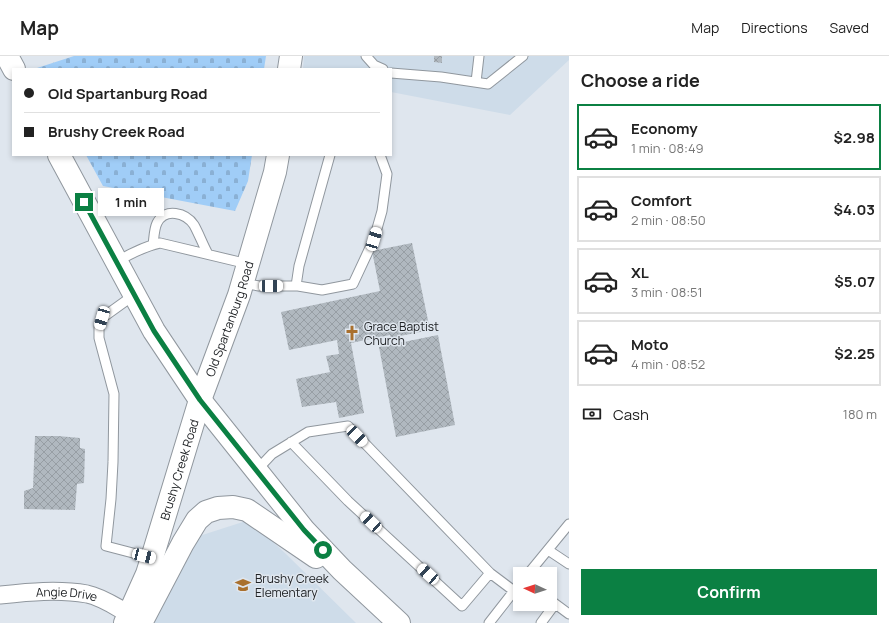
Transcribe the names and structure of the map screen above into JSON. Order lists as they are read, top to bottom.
{
  "streets": {
    "main road": ["Old Spartanburg Road", "Brushy Creek Road"],
    "street": ["Angie Drive"]
  },
  "crossings": [
    ["Old Spartanburg Road", "Brushy Creek Road"],
    ["Brushy Creek Road", "Angie Drive"]
  ],
  "places": {
    "church": ["Grace Baptist Church"],
    "school or university": ["Brushy Creek Elementary"]
  },
  "north": "left",
  "page": {
    "header": "Map",
    "nav": ["Map", "Directions", "Saved"],
    "heading": "Choose a ride",
    "banner": ["Old Spartanburg Road", "Brushy Creek Road"],
    "list": [
      {
        "name": "Economy",
        "note": "1 min · 08:49",
        "value": "$2.98"
      },
      {
        "name": "Comfort",
        "note": "2 min · 08:50",
        "value": "$4.03"
      },
      {
        "name": "XL",
        "note": "3 min · 08:51",
        "value": "$5.07"
      },
      {
        "name": "Moto",
        "note": "4 min · 08:52",
        "value": "$2.25"
      }
    ],
    "bubble": "1 min",
    "pay": ["Cash", "180 m"],
    "buttons": "Confirm"
  }
}
